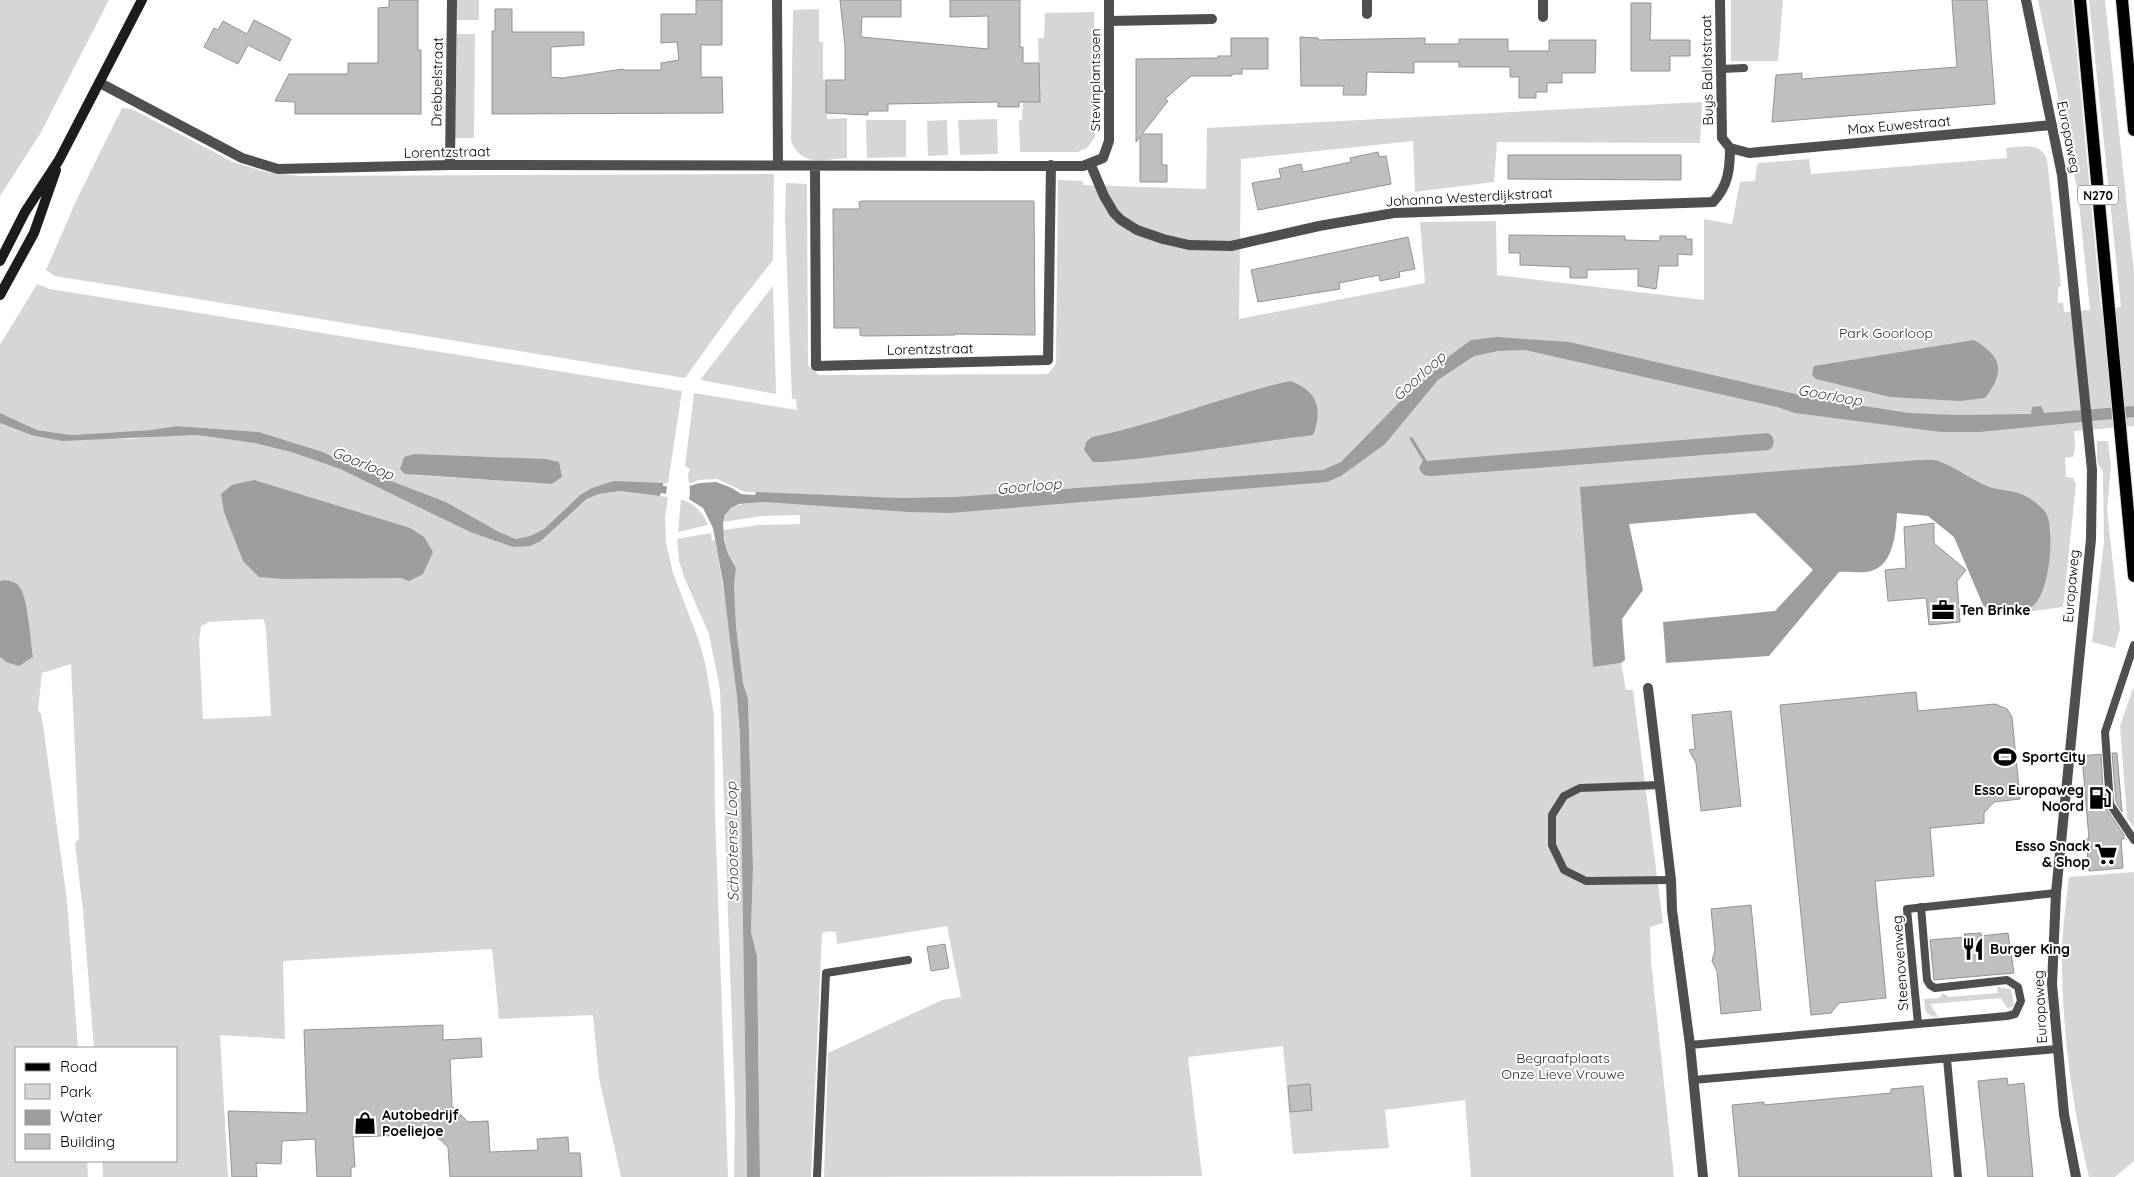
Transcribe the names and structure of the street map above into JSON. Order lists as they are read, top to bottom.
{
  "streets": {
    "main road": ["Europaweg", "N270"],
    "street": [
      "Buys Ballotstraat",
      "Stevinplantsoen",
      "Drebbelstraat",
      "Max Euwestraat",
      "Lorentzstraat",
      "Johanna Westerdijkstraat"
    ],
    "lane": ["Steenovenweg"]
  },
  "crossings": [
    ["Buys Ballotstraat", "Max Euwestraat"],
    ["Buys Ballotstraat", "Johanna Westerdijkstraat"],
    ["Stevinplantsoen", "Lorentzstraat"],
    ["Drebbelstraat", "Lorentzstraat"],
    ["Max Euwestraat", "Europaweg"],
    ["Max Euwestraat", "Johanna Westerdijkstraat"],
    ["Europaweg", "Steenovenweg"],
    ["Lorentzstraat", "Johanna Westerdijkstraat"]
  ],
  "water": ["Goorloop", "Schootense Loop"],
  "parks": ["Park Goorloop", "Begraafplaats Onze Lieve Vrouwe"],
  "places": {
    "office": ["Ten Brinke"],
    "sports": ["SportCity"],
    "fuel station": ["Esso Europaweg Noord"],
    "supermarket": ["Esso Snack & Shop"],
    "restaurant": ["Burger King"],
    "shop": ["Autobedrijf Poeliejoe"]
  },
  "legend": [
    "Road",
    "Park",
    "Water",
    "Building"
  ]
}
